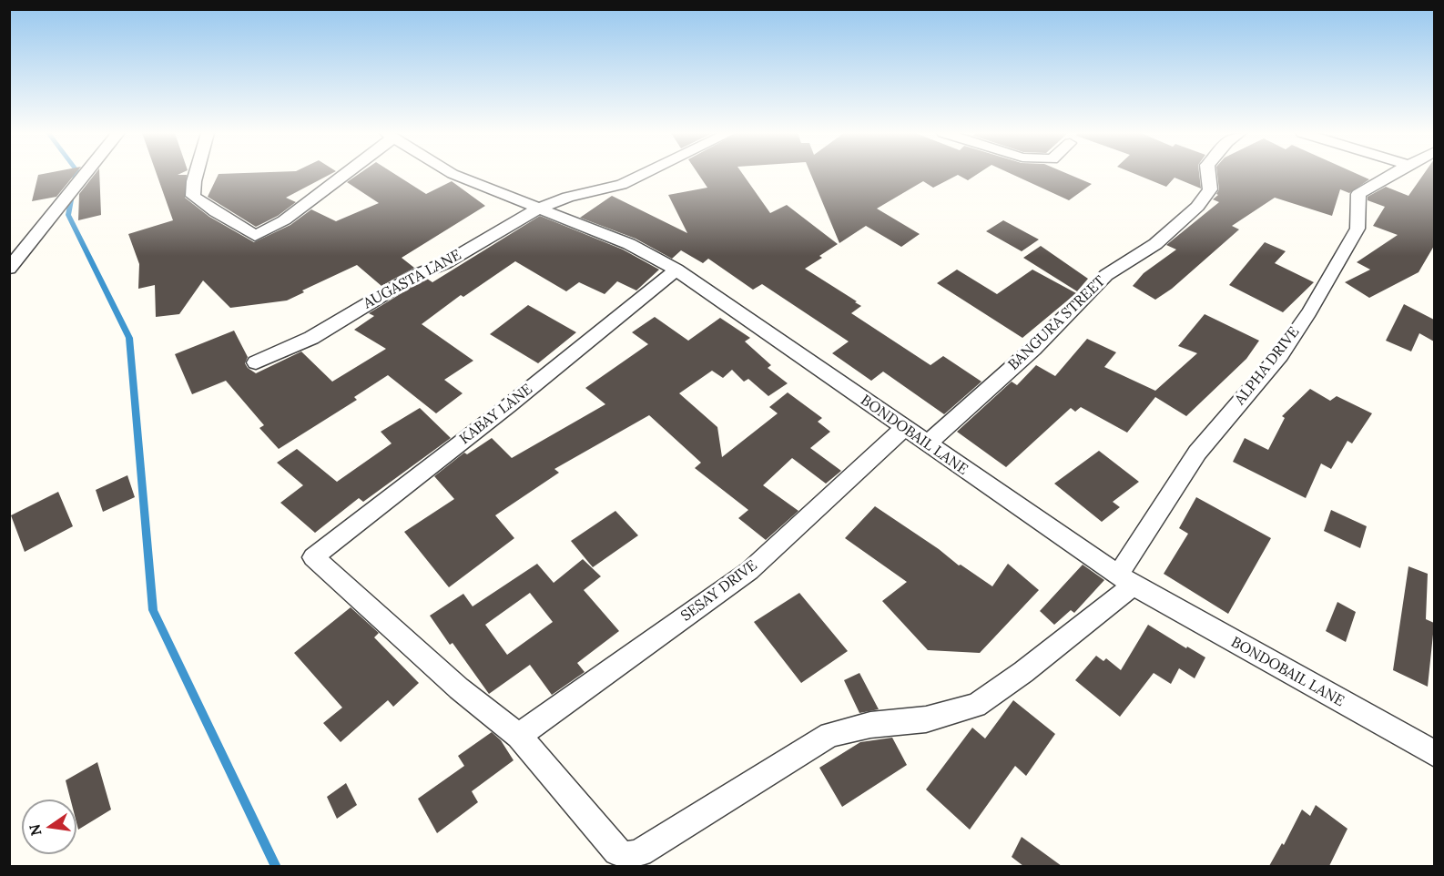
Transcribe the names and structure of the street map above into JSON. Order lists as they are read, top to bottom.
{
  "streets": {
    "street": [
      "AUGASTA LANE",
      "BANGURA STREET",
      "ALPHA DRIVE",
      "KABAY LANE",
      "BONDOBAIL LANE",
      "SESAY DRIVE"
    ]
  },
  "crossings": [
    ["AUGASTA LANE", "BONDOBAIL LANE"],
    ["BANGURA STREET", "BONDOBAIL LANE"],
    ["ALPHA DRIVE", "BONDOBAIL LANE"],
    ["KABAY LANE", "BONDOBAIL LANE"],
    ["KABAY LANE", "SESAY DRIVE"],
    ["BONDOBAIL LANE", "SESAY DRIVE"]
  ],
  "north": "left"
}
